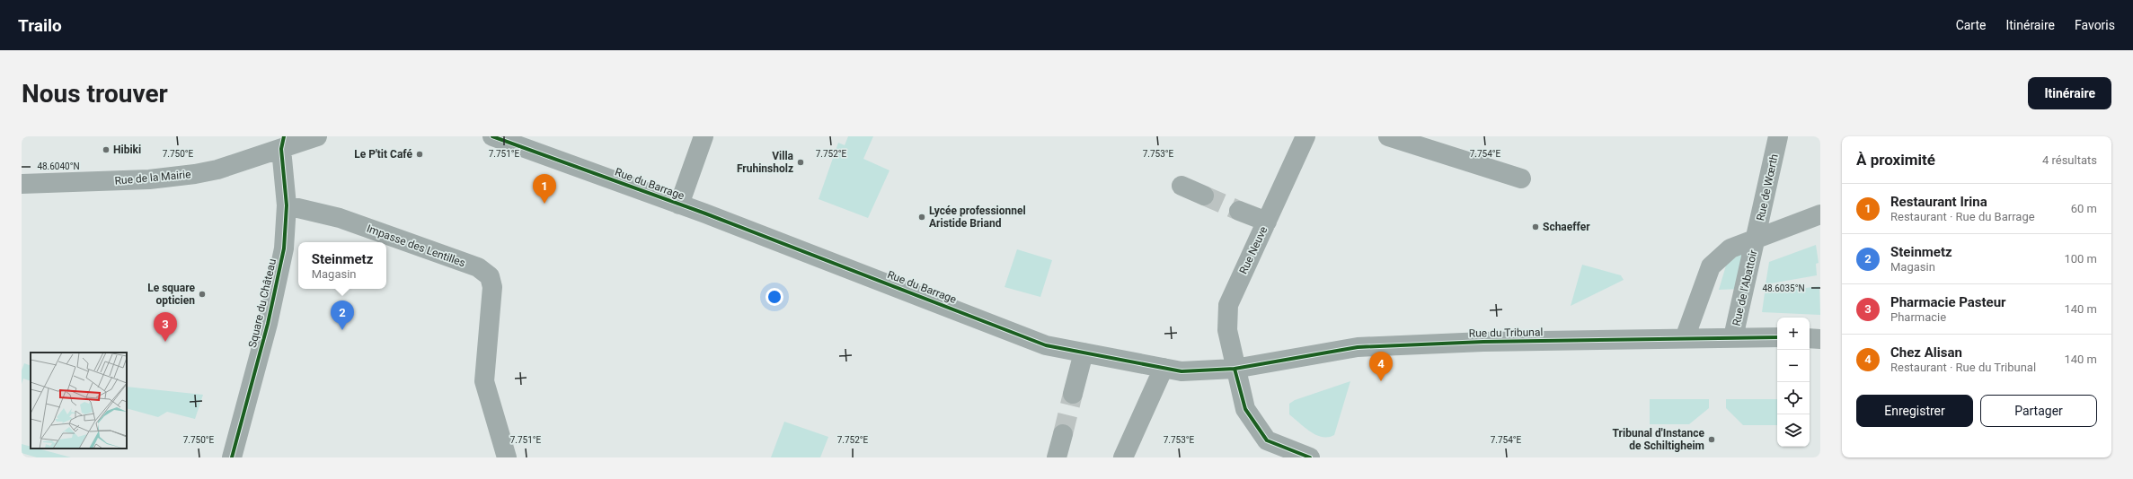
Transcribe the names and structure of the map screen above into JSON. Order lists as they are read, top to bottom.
{
  "streets": {
    "street": [
      "Rue de la Mairie",
      "Rue du Barrage",
      "Rue de Wœrth",
      "Impasse des Lentilles",
      "Rue Neuve",
      "Rue de l'Abattoir",
      "Square du Château",
      "Rue du Tribunal"
    ]
  },
  "crossings": [
    ["Rue de la Mairie", "Square du Château"],
    ["Rue du Barrage", "Rue Neuve"],
    ["Rue du Barrage", "Rue du Tribunal"],
    ["Rue de Wœrth", "Rue de l'Abattoir"],
    ["Impasse des Lentilles", "Square du Château"],
    ["Rue Neuve", "Rue du Tribunal"],
    ["Rue de l'Abattoir", "Rue du Tribunal"]
  ],
  "places": [
    "Hibiki",
    "Le P'tit Café",
    "Villa Fruhinsholz",
    "Lycée professionnel Aristide Briand",
    "Schaeffer",
    "Le square opticien",
    "Tribunal d'Instance de Schiltigheim"
  ],
  "page": {
    "header": "Trailo",
    "nav": ["Carte", "Itinéraire", "Favoris"],
    "buttons": [
      "Itinéraire",
      ["Enregistrer", "Partager"]
    ],
    "title": "Nous trouver",
    "heading": ["À proximité", "4 résultats"],
    "pins": [
      "1",
      "2",
      "3",
      "4"
    ],
    "list": [
      {
        "mark": "1",
        "name": "Restaurant Irina",
        "note": "Restaurant · Rue du Barrage",
        "value": "60 m"
      },
      {
        "mark": "2",
        "name": "Steinmetz",
        "note": "Magasin",
        "value": "100 m"
      },
      {
        "mark": "3",
        "name": "Pharmacie Pasteur",
        "note": "Pharmacie",
        "value": "140 m"
      },
      {
        "mark": "4",
        "name": "Chez Alisan",
        "note": "Restaurant · Rue du Tribunal",
        "value": "140 m"
      }
    ],
    "popup": ["Steinmetz", "Magasin"],
    "map_buttons": ["+", "−"]
  },
  "coordinates": [
    "7.750°E",
    "7.751°E",
    "7.752°E",
    "7.753°E",
    "7.754°E",
    "48.6040°N",
    "48.6035°N"
  ]
}
